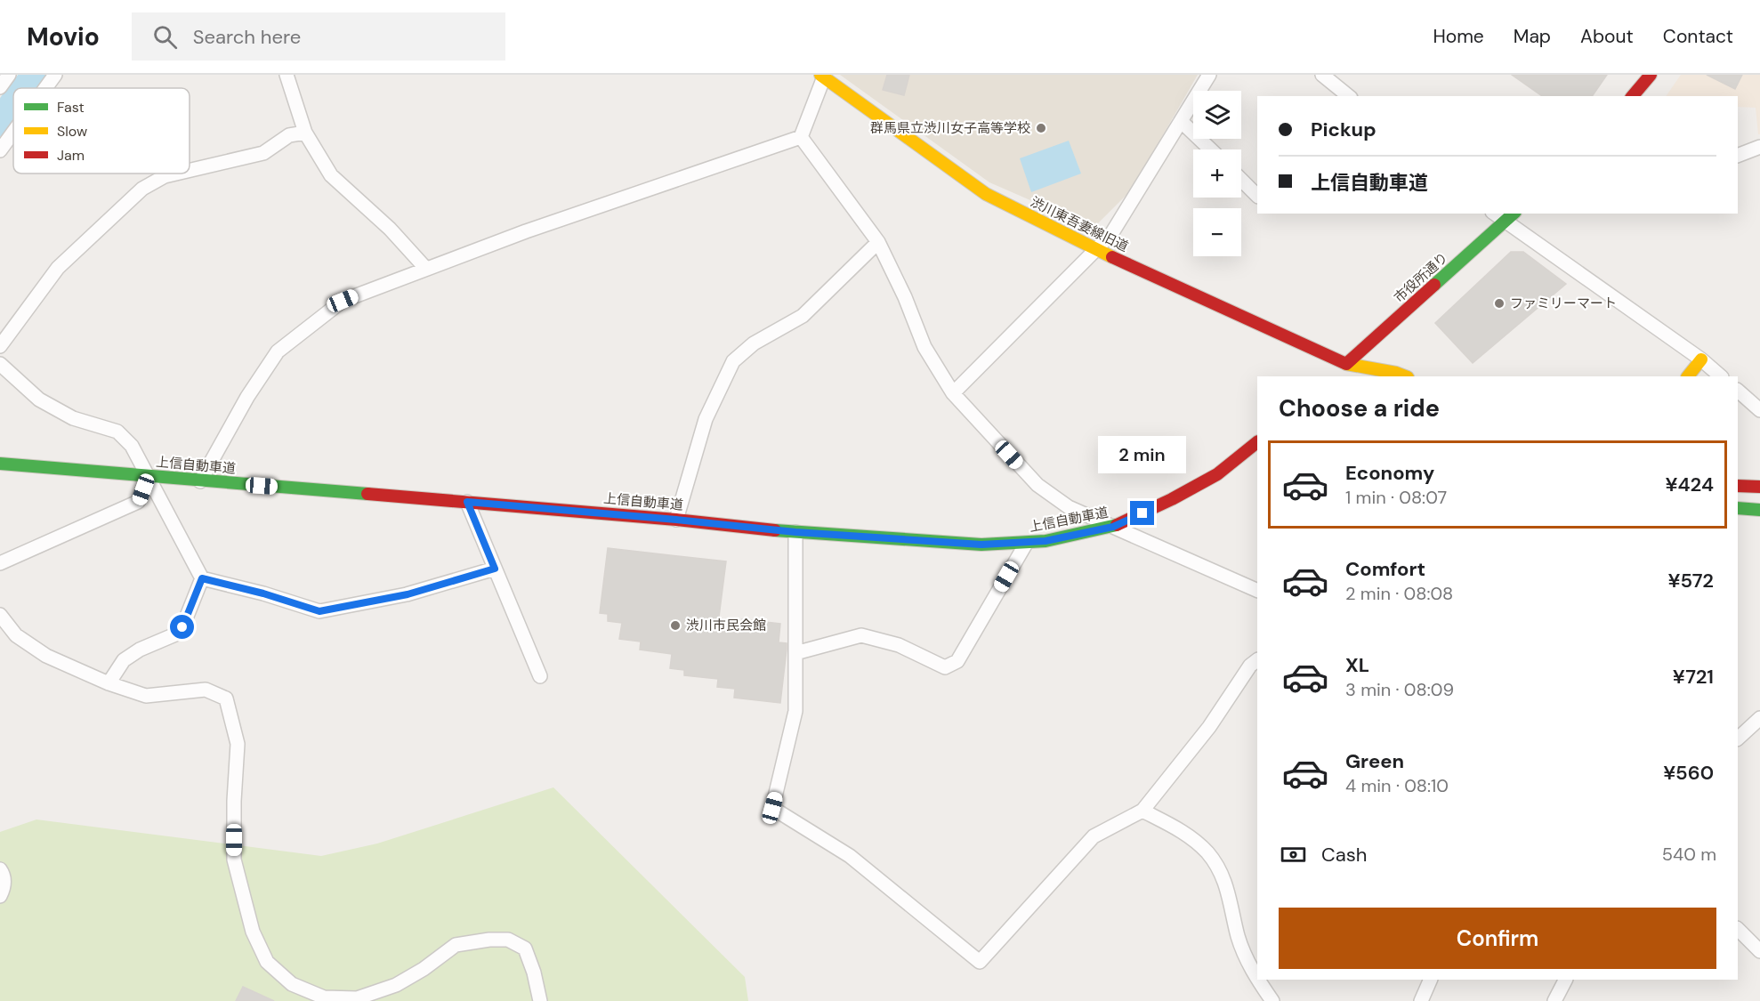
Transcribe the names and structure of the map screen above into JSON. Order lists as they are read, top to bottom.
{
  "streets": {
    "main road": ["渋川東吾妻線旧道", "市役所通り", "上信自動車道"]
  },
  "crossings": [
    ["渋川東吾妻線旧道", "市役所通り"]
  ],
  "places": ["群馬県立渋川女子高等学校", "ファミリーマート", "渋川市民会館"],
  "legend": ["Fast", "Slow", "Jam"],
  "page": {
    "header": "Movio",
    "search": "Search here",
    "nav": [
      "Home",
      "Map",
      "About",
      "Contact"
    ],
    "map_buttons": ["+", "−"],
    "banner": ["Pickup", "上信自動車道"],
    "heading": "Choose a ride",
    "bubble": "2 min",
    "list": [
      {
        "name": "Economy",
        "note": "1 min · 08:07",
        "value": "¥424"
      },
      {
        "name": "Comfort",
        "note": "2 min · 08:08",
        "value": "¥572"
      },
      {
        "name": "XL",
        "note": "3 min · 08:09",
        "value": "¥721"
      },
      {
        "name": "Green",
        "note": "4 min · 08:10",
        "value": "¥560"
      }
    ],
    "pay": ["Cash", "540 m"],
    "buttons": "Confirm"
  }
}
